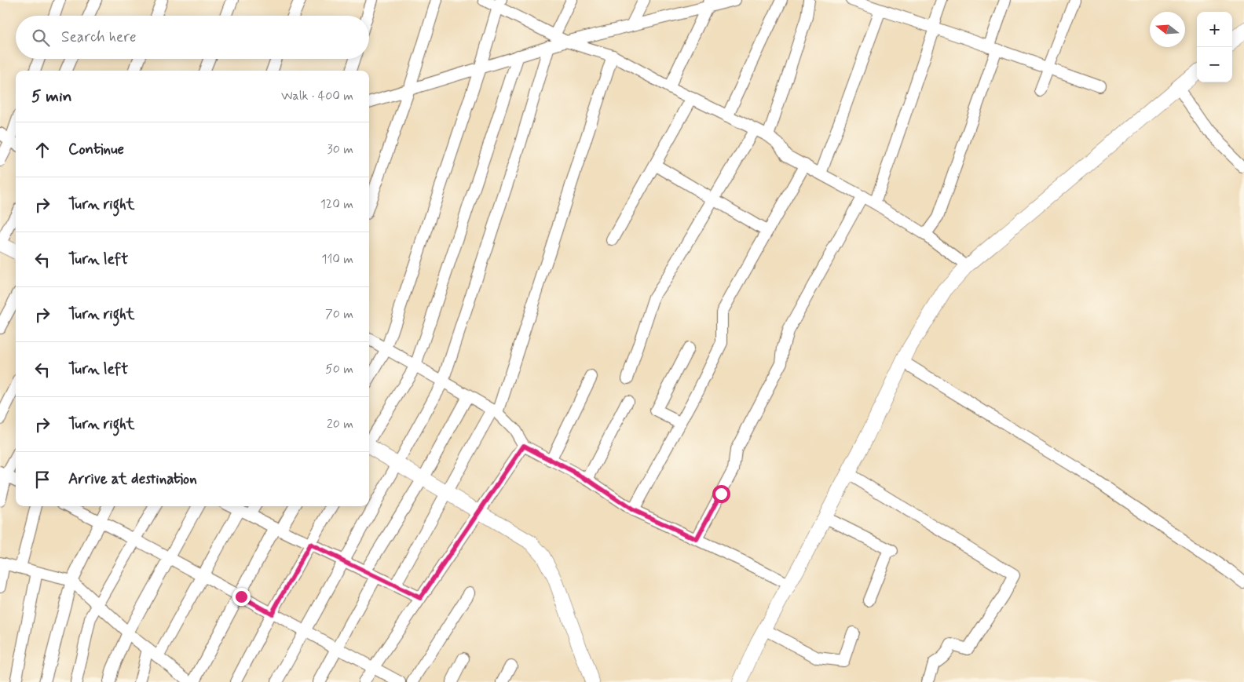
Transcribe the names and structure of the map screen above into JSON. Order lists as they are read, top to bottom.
{
  "north": "left",
  "page": {
    "map_buttons": ["+", "−"],
    "search": "Search here",
    "heading": ["5 min", "Walk · 400 m"],
    "list": [
      ["Continue", "30 m"],
      ["Turn right", "120 m"],
      ["Turn left", "110 m"],
      ["Turn right", "70 m"],
      ["Turn left", "50 m"],
      ["Turn right", "20 m"],
      "Arrive at destination"
    ]
  }
}
